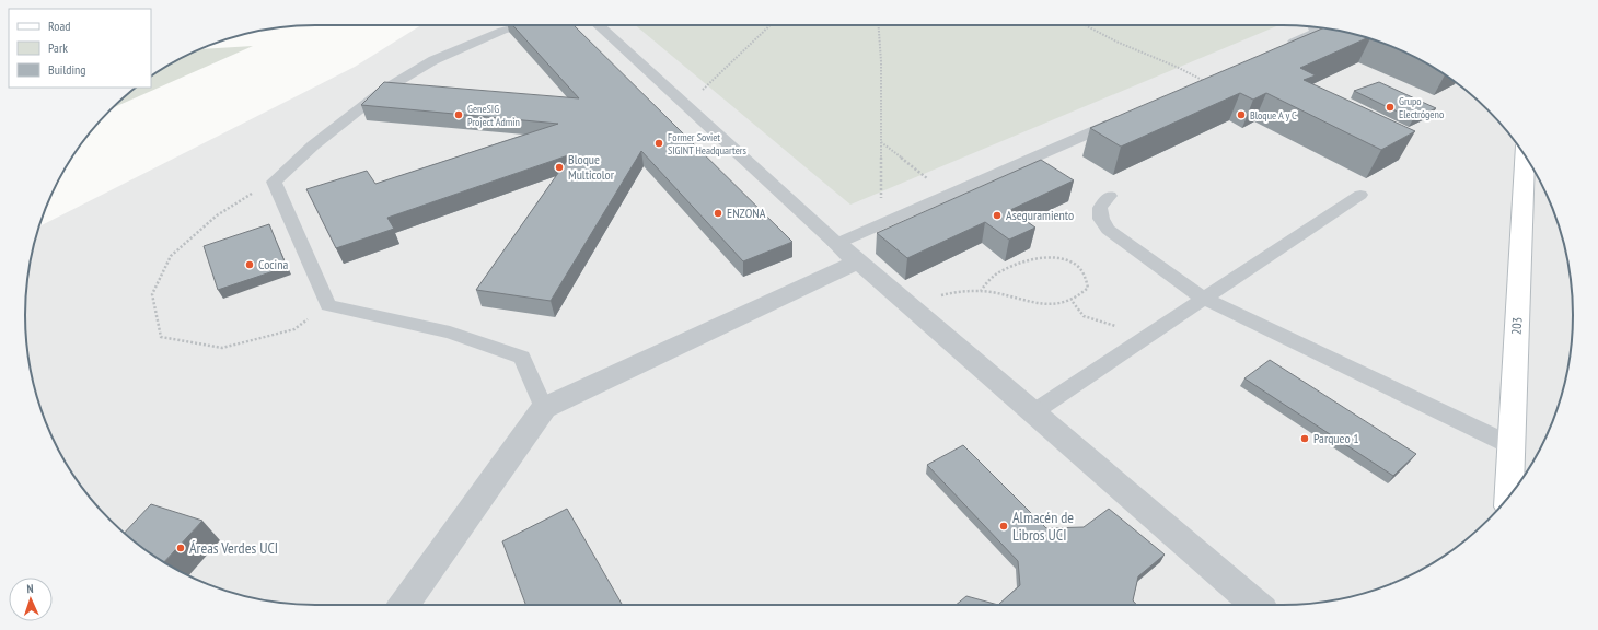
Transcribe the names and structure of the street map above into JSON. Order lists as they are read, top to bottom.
{
  "streets": {
    "street": ["203"]
  },
  "places": [
    "Grupo Electrógeno",
    "GeneSIG Project Admin",
    "Bloque A y C",
    "Former Soviet SIGINT Headquarters",
    "Bloque Multicolor",
    "ENZONA",
    "Aseguramiento",
    "Cocina",
    "Parqueo 1",
    "Almacén de Libros UCI",
    "Áreas Verdes UCI"
  ],
  "legend": ["Road", "Park", "Building"],
  "north": "top"
}
